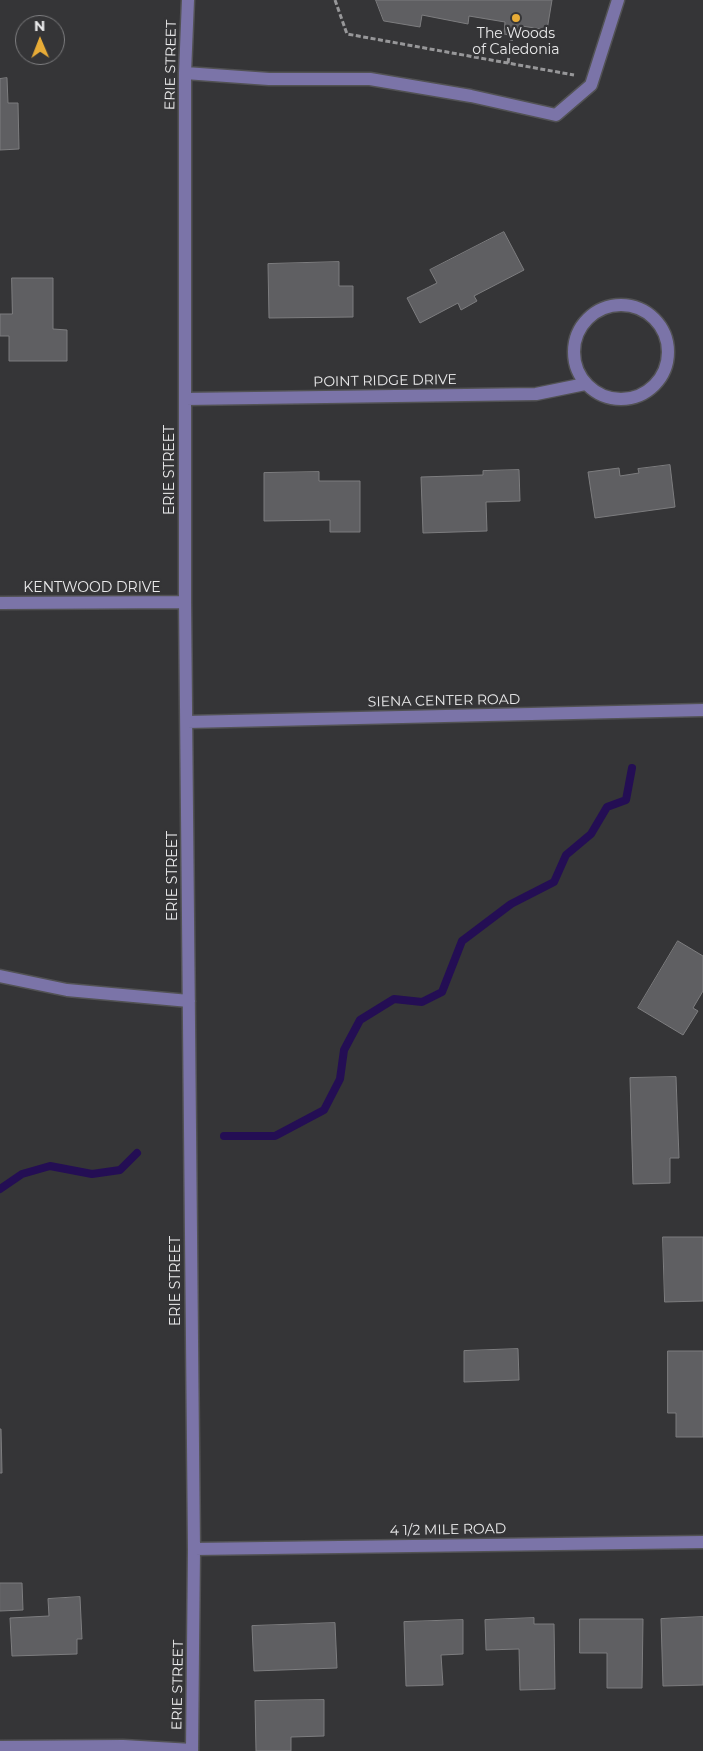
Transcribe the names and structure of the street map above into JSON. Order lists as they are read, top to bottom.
{
  "streets": {
    "street": [
      "ERIE STREET",
      "POINT RIDGE DRIVE",
      "KENTWOOD DRIVE",
      "SIENA CENTER ROAD",
      "4 1/2 MILE ROAD"
    ]
  },
  "crossings": [
    ["ERIE STREET", "POINT RIDGE DRIVE"],
    ["ERIE STREET", "KENTWOOD DRIVE"],
    ["ERIE STREET", "SIENA CENTER ROAD"],
    ["ERIE STREET", "4 1/2 MILE ROAD"]
  ],
  "places": ["The Woods of Caledonia"],
  "north": "top"
}
